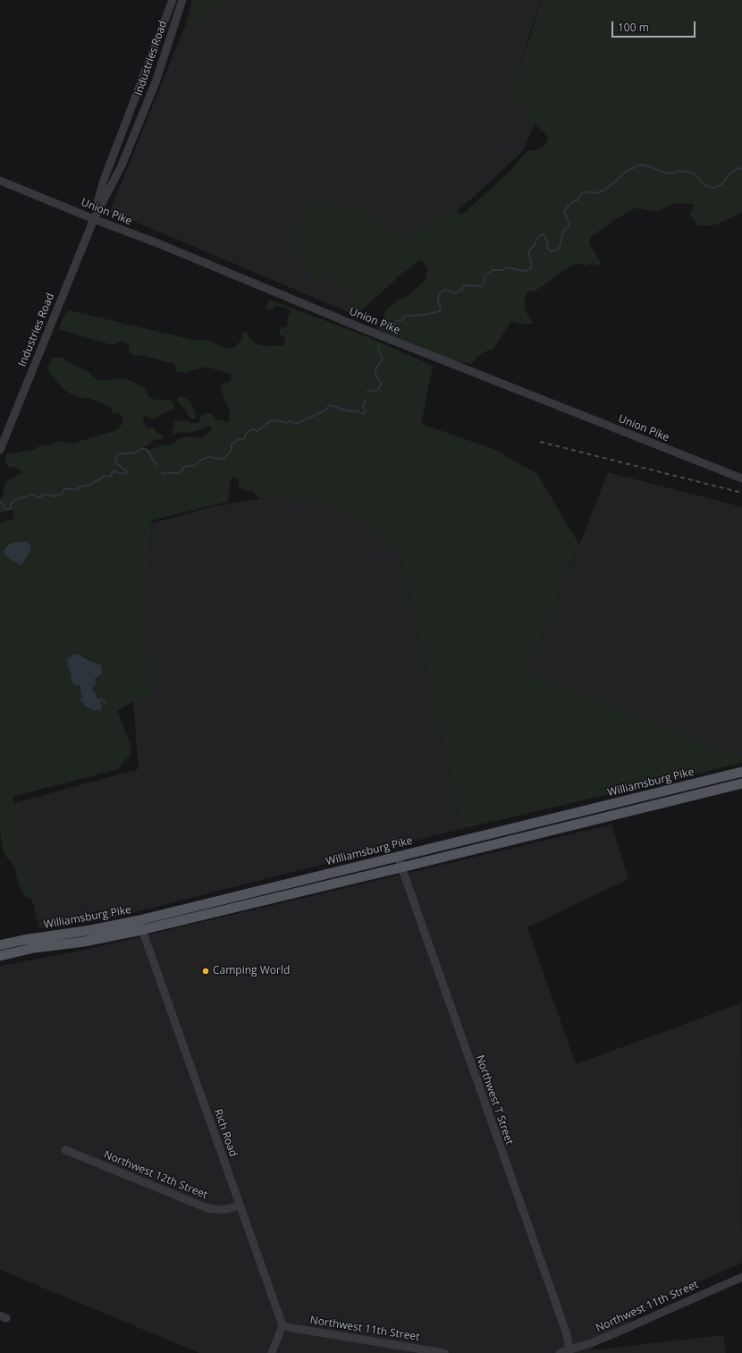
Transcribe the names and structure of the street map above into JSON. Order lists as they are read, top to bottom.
{
  "streets": {
    "main road": ["Williamsburg Pike"],
    "street": [
      "Industries Road",
      "Union Pike",
      "Northwest T Street",
      "Rich Road",
      "Northwest 12th Street",
      "Northwest 11th Street"
    ]
  },
  "crossings": [
    ["Industries Road", "Union Pike"],
    ["Williamsburg Pike", "Northwest T Street"],
    ["Williamsburg Pike", "Rich Road"],
    ["Northwest T Street", "Northwest 11th Street"],
    ["Rich Road", "Northwest 12th Street"],
    ["Rich Road", "Northwest 11th Street"]
  ],
  "places": ["Camping World"],
  "scale_bar": "100 m"
}
